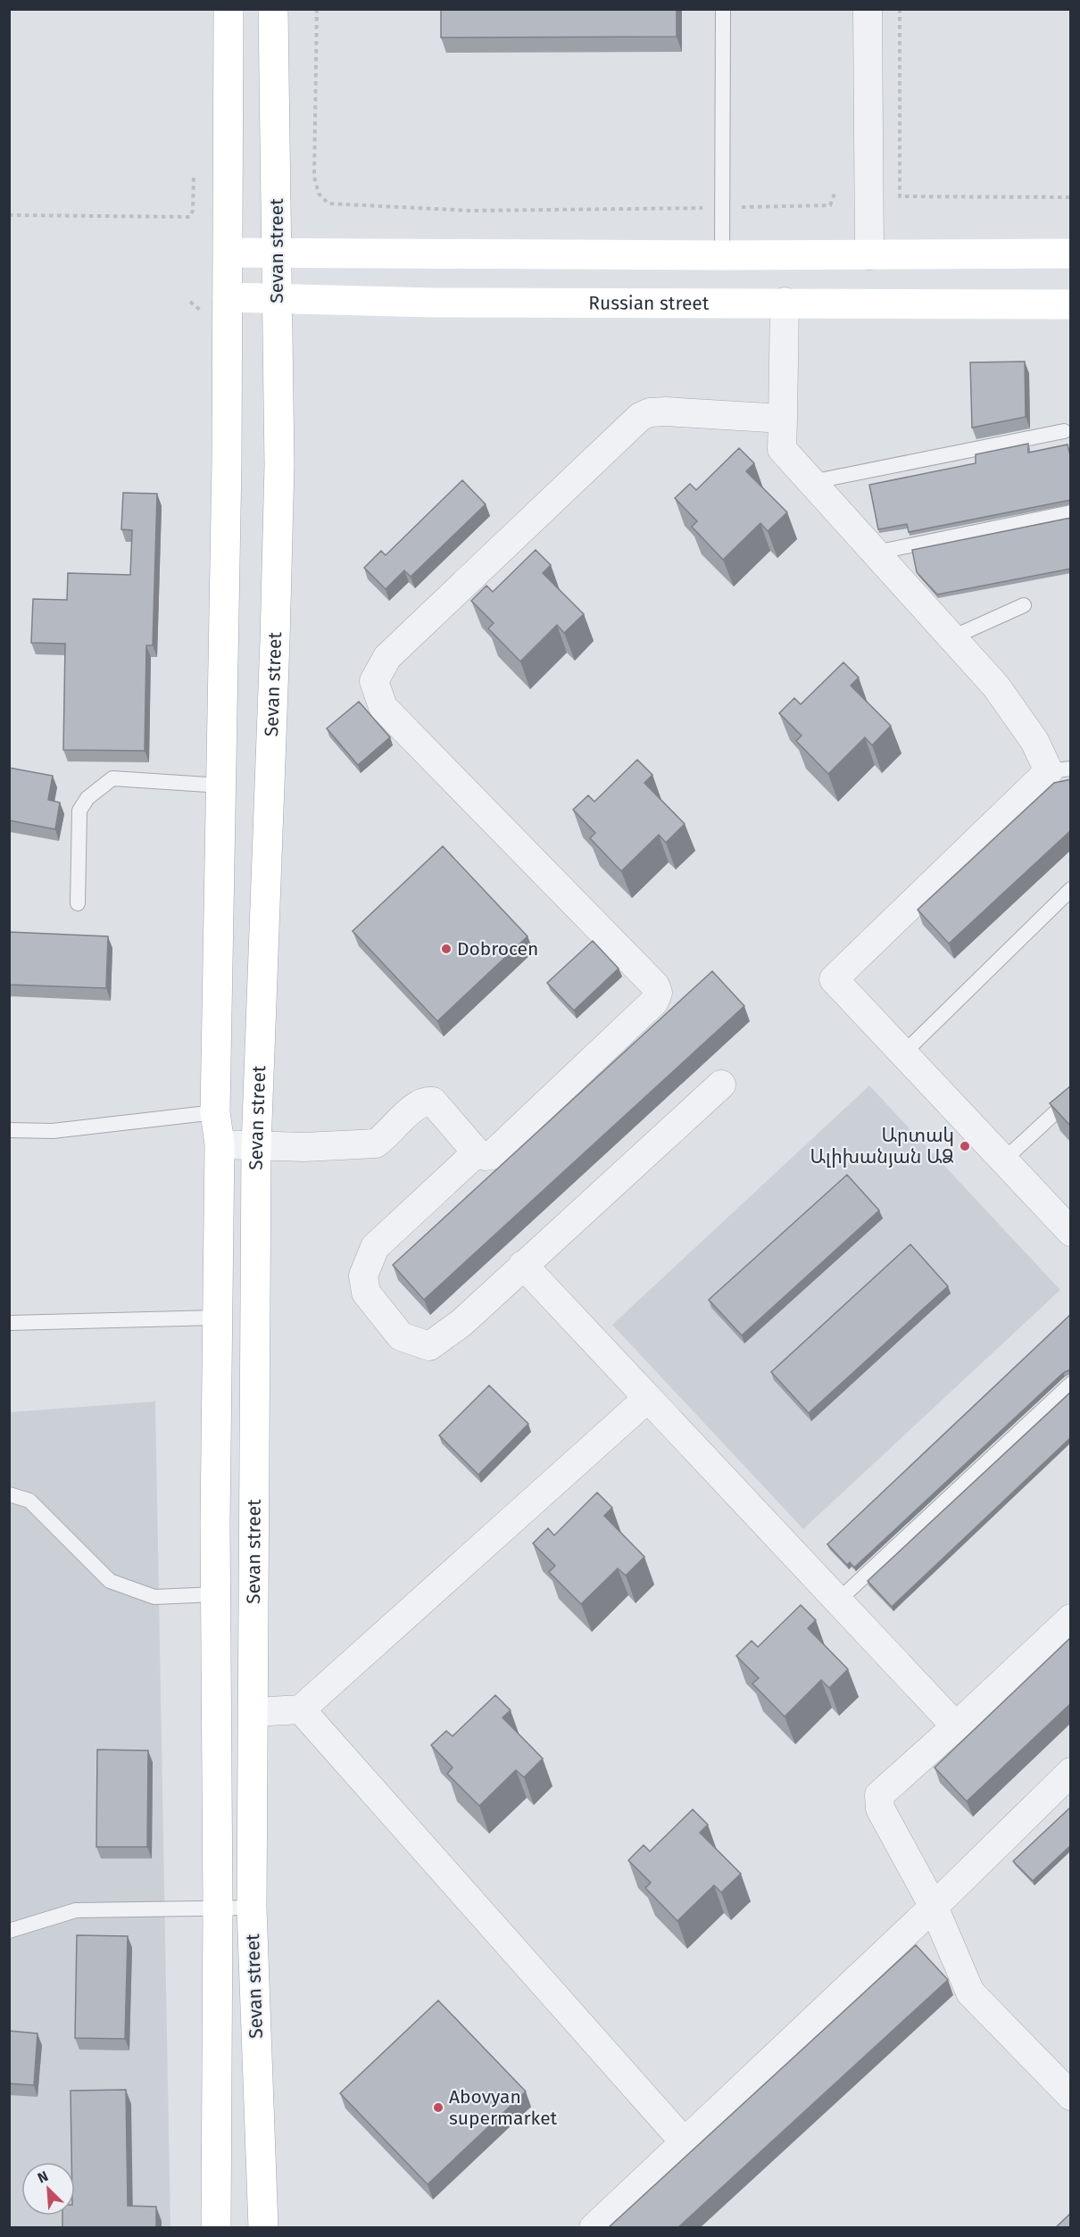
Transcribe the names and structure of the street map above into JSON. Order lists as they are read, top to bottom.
{
  "streets": {
    "main road": ["Sevan street", "Russian street"]
  },
  "crossings": [
    ["Sevan street", "Russian street"]
  ],
  "places": ["Dobrocen", "Արտակ Ալիխանյան ԱՁ", "Abovyan supermarket"],
  "north": "top left"
}
